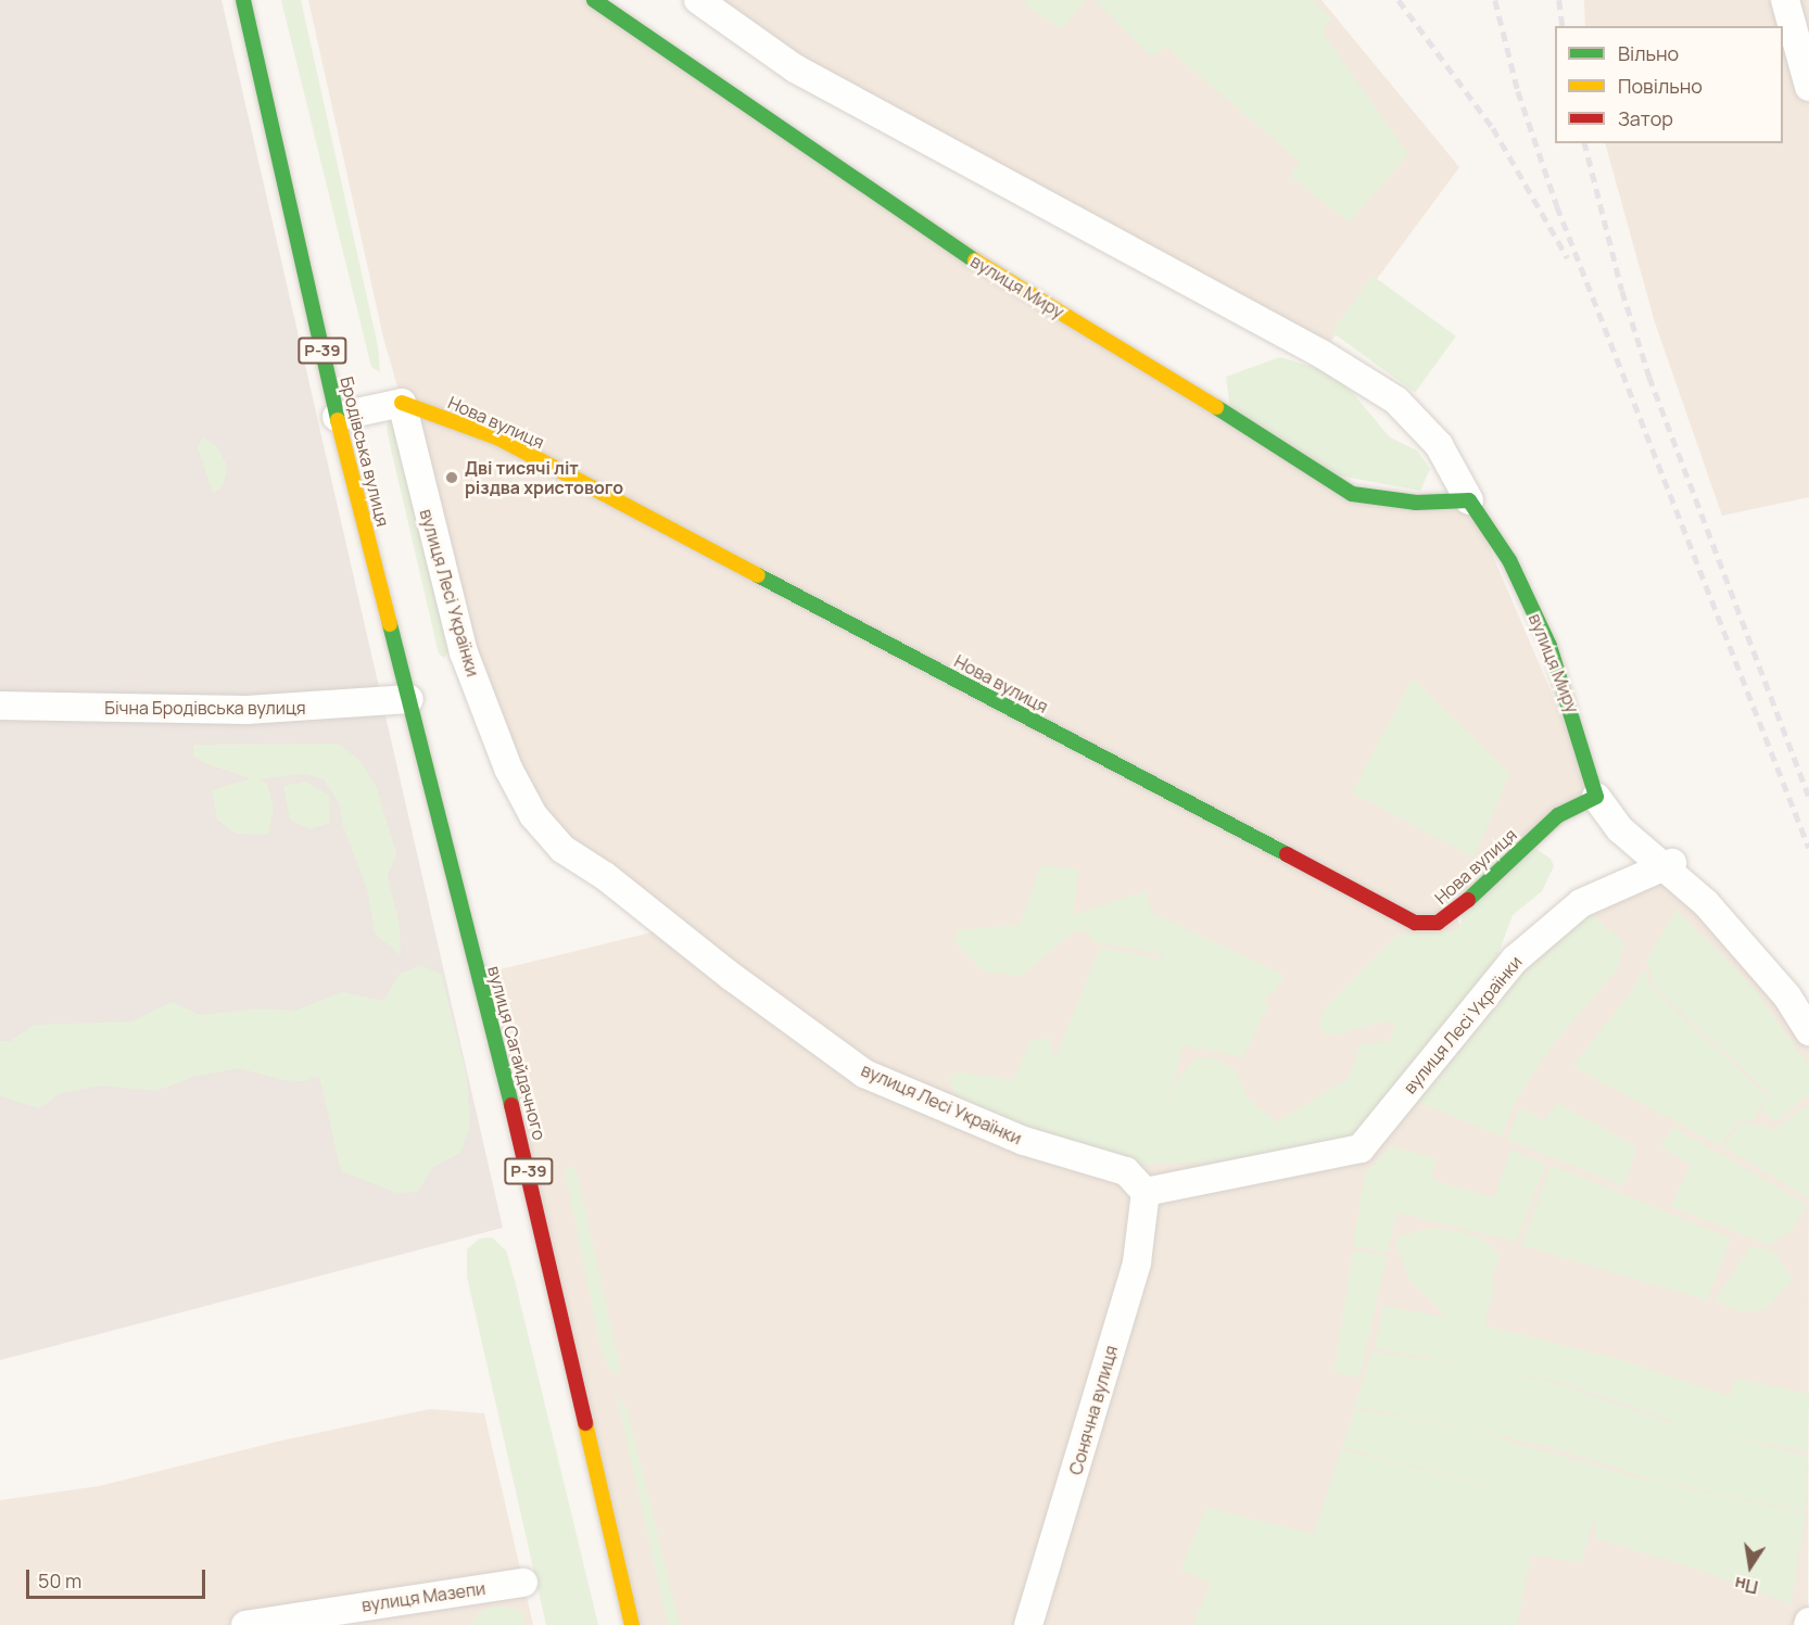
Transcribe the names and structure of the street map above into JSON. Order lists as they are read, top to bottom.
{
  "streets": {
    "street": [
      "вулиця Миру",
      "Р-39",
      "Нова вулиця",
      "Бродівська вулиця",
      "вулиця Лесі Українки",
      "Бічна Бродівська вулиця",
      "вулиця Сагайдачного",
      "Сонячна вулиця",
      "вулиця Мазепи"
    ]
  },
  "crossings": [
    ["вулиця Миру", "Нова вулиця"],
    ["Нова вулиця", "вулиця Лесі Українки"],
    ["Бродівська вулиця", "Бічна Бродівська вулиця"],
    ["Бродівська вулиця", "вулиця Сагайдачного"],
    ["вулиця Лесі Українки", "Сонячна вулиця"],
    ["Бічна Бродівська вулиця", "вулиця Сагайдачного"]
  ],
  "places": ["Дві тисячі літ різдва христового"],
  "legend": ["Вільно", "Повільно", "Затор"],
  "scale_bar": "50 m",
  "north": "bottom"
}
